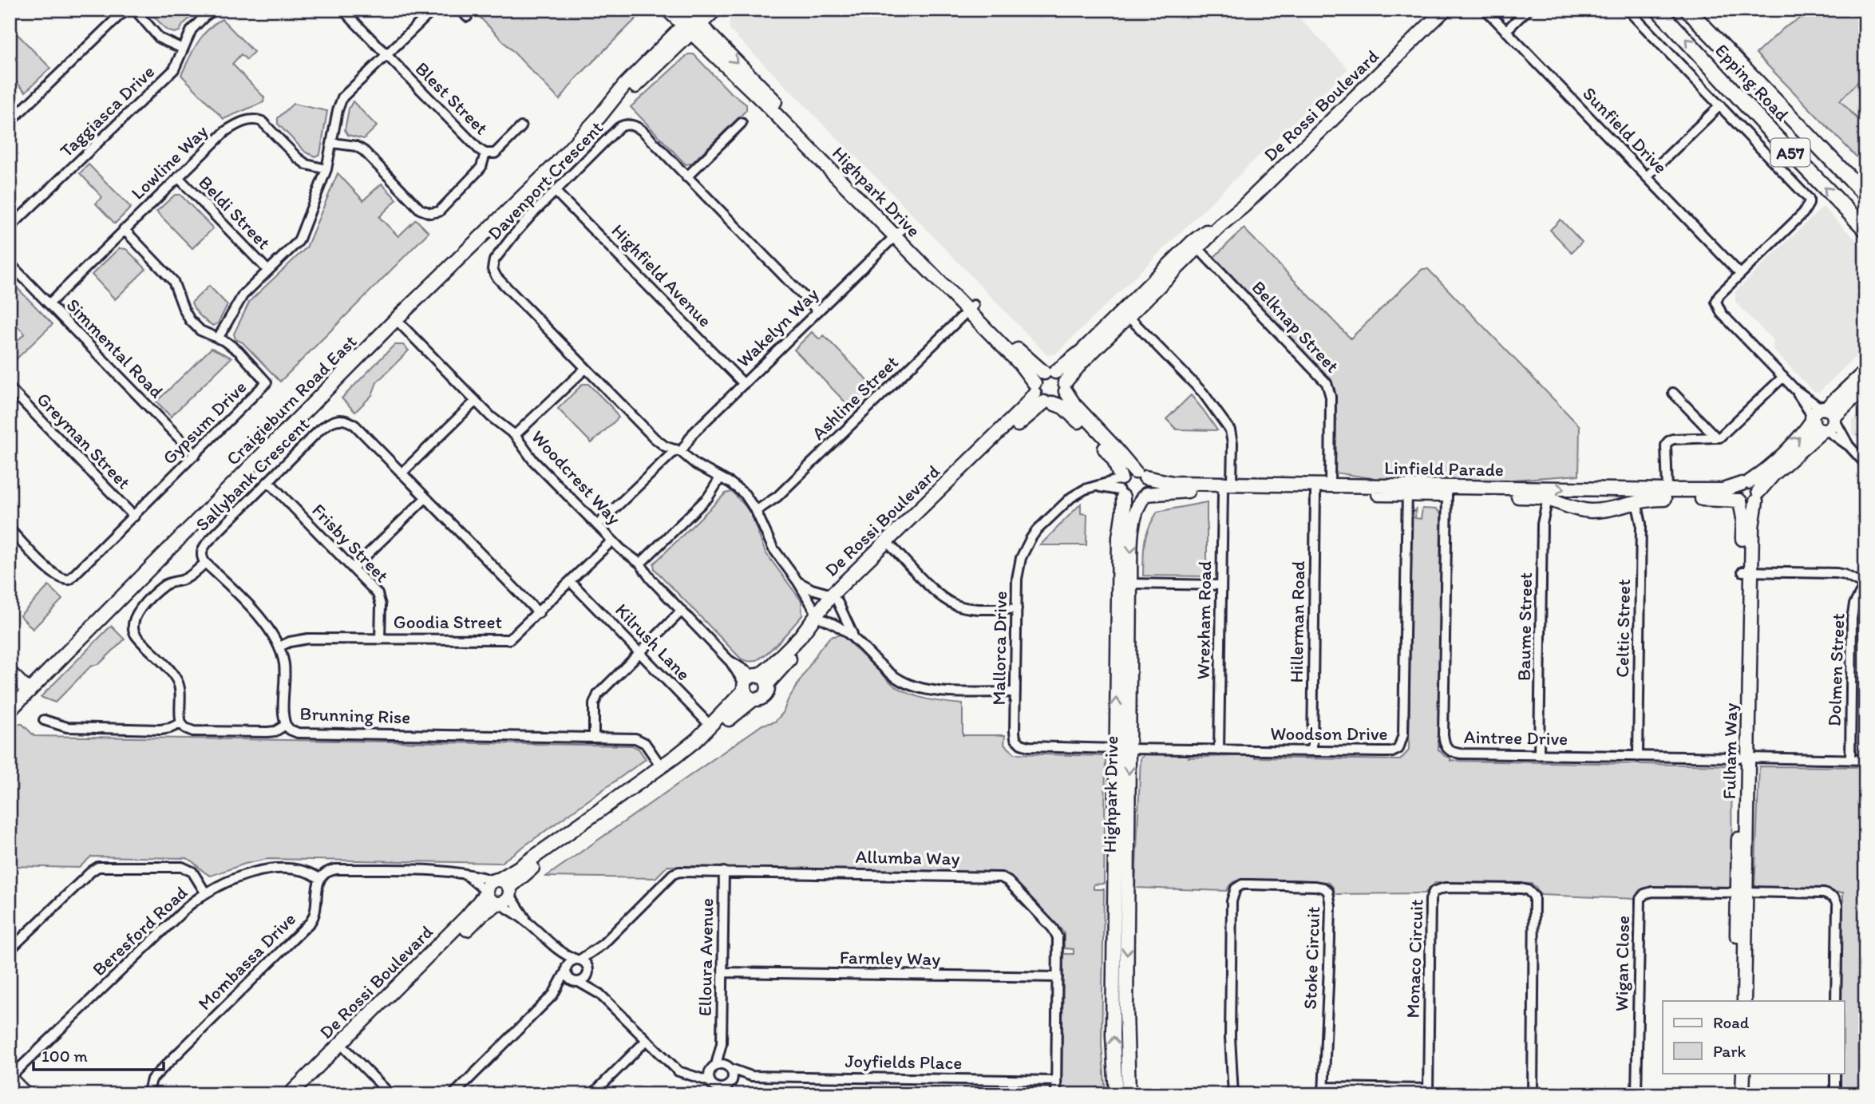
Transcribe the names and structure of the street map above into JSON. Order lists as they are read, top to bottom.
{
  "streets": {
    "main road": ["Epping Road", "A57"],
    "street": [
      "Blest Street",
      "De Rossi Boulevard",
      "Taggiasca Drive",
      "Sunfield Drive",
      "Lowline Way",
      "Davenport Crescent",
      "Highpark Drive",
      "Beldi Street",
      "Highfield Avenue",
      "Belknap Street",
      "Wakelyn Way",
      "Simmental Road",
      "Ashline Street",
      "Craigieburn Road East",
      "Gypsum Drive",
      "Greyman Street",
      "Linfield Parade",
      "Sallybank Crescent",
      "Woodcrest Way",
      "Frisby Street",
      "Wrexham Road",
      "Goodia Street",
      "Hillerman Road",
      "Baume Street",
      "Celtic Street",
      "Kilrush Lane",
      "Mallorca Drive",
      "Dolmen Street",
      "Brunning Rise",
      "Woodson Drive",
      "Aintree Drive",
      "Fulham Way",
      "Allumba Way",
      "Beresford Road",
      "Elloura Avenue",
      "Farmley Way",
      "Stoke Circuit",
      "Monaco Circuit",
      "Mombassa Drive",
      "Wigan Close",
      "Joyfields Place"
    ]
  },
  "crossings": [
    ["De Rossi Boulevard", "Davenport Crescent"],
    ["De Rossi Boulevard", "Highpark Drive"],
    ["De Rossi Boulevard", "Belknap Street"],
    ["De Rossi Boulevard", "Woodcrest Way"],
    ["De Rossi Boulevard", "Wrexham Road"],
    ["De Rossi Boulevard", "Kilrush Lane"],
    ["De Rossi Boulevard", "Brunning Rise"],
    ["Lowline Way", "Beldi Street"],
    ["Lowline Way", "Simmental Road"],
    ["Lowline Way", "Gypsum Drive"],
    ["Davenport Crescent", "Highfield Avenue"],
    ["Davenport Crescent", "Wakelyn Way"],
    ["Davenport Crescent", "Ashline Street"],
    ["Highpark Drive", "Wakelyn Way"],
    ["Highpark Drive", "Ashline Street"],
    ["Highpark Drive", "Craigieburn Road East"],
    ["Highpark Drive", "Linfield Parade"],
    ["Highpark Drive", "Mallorca Drive"],
    ["Highpark Drive", "Woodson Drive"],
    ["Highfield Avenue", "Wakelyn Way"],
    ["Belknap Street", "Linfield Parade"],
    ["Wakelyn Way", "Woodcrest Way"],
    ["Simmental Road", "Gypsum Drive"],
    ["Craigieburn Road East", "Woodcrest Way"],
    ["Gypsum Drive", "Greyman Street"],
    ["Linfield Parade", "Wrexham Road"],
    ["Linfield Parade", "Hillerman Road"],
    ["Linfield Parade", "Baume Street"],
    ["Linfield Parade", "Celtic Street"],
    ["Linfield Parade", "Mallorca Drive"],
    ["Linfield Parade", "Woodson Drive"],
    ["Linfield Parade", "Aintree Drive"],
    ["Linfield Parade", "Fulham Way"],
    ["Sallybank Crescent", "Frisby Street"],
    ["Woodcrest Way", "Goodia Street"],
    ["Frisby Street", "Goodia Street"],
    ["Wrexham Road", "Woodson Drive"],
    ["Goodia Street", "Kilrush Lane"],
    ["Hillerman Road", "Woodson Drive"],
    ["Baume Street", "Aintree Drive"],
    ["Celtic Street", "Aintree Drive"],
    ["Mallorca Drive", "Woodson Drive"],
    ["Dolmen Street", "Aintree Drive"],
    ["Aintree Drive", "Fulham Way"],
    ["Fulham Way", "Wigan Close"],
    ["Allumba Way", "Elloura Avenue"],
    ["Allumba Way", "Farmley Way"],
    ["Allumba Way", "Joyfields Place"],
    ["Beresford Road", "Mombassa Drive"],
    ["Elloura Avenue", "Farmley Way"],
    ["Elloura Avenue", "Joyfields Place"]
  ],
  "legend": ["Road", "Park"],
  "scale_bar": "100 m"
}
